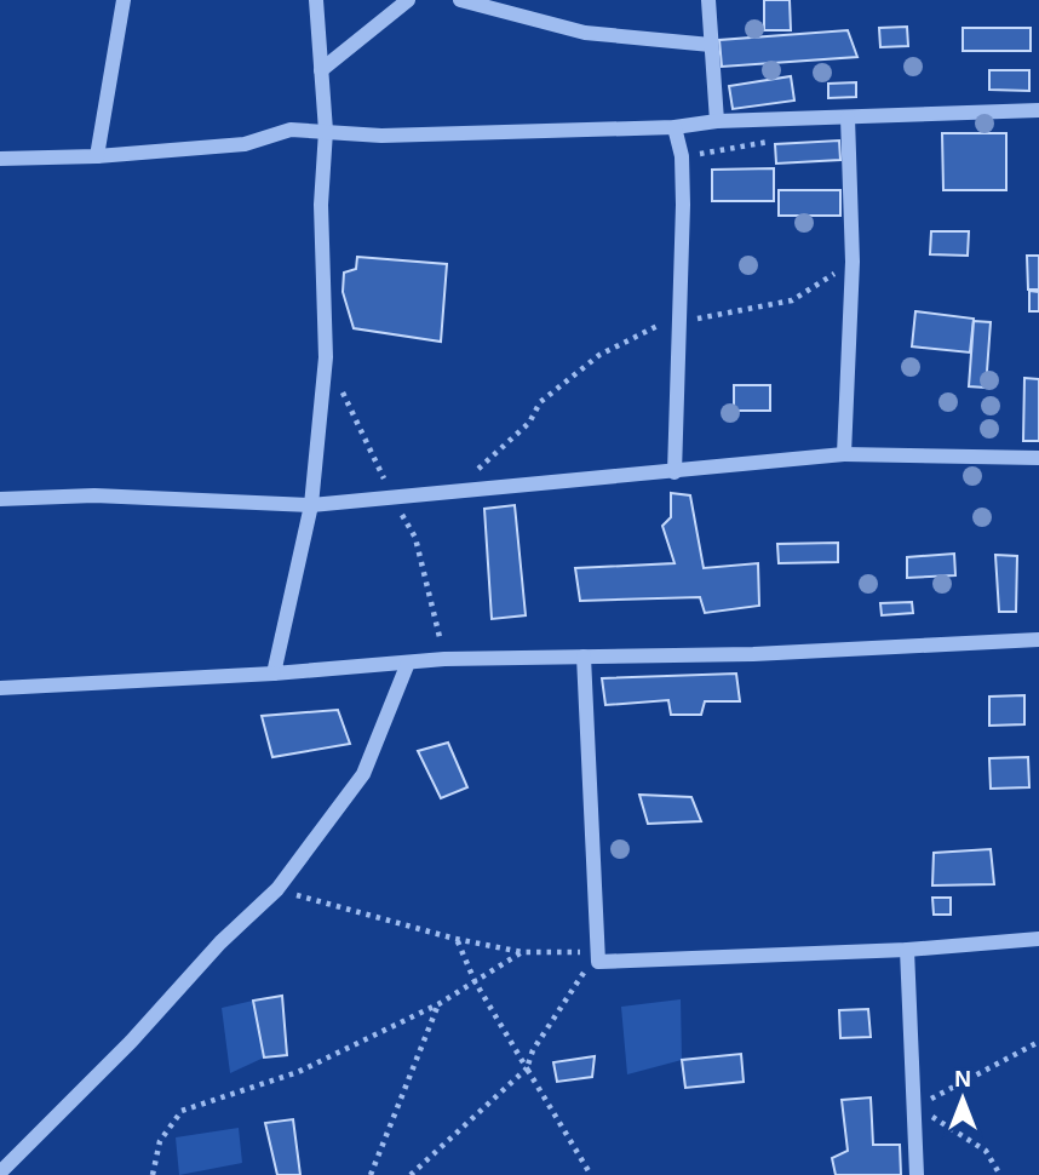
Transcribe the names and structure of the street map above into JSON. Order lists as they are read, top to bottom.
{
  "north": "top"
}
